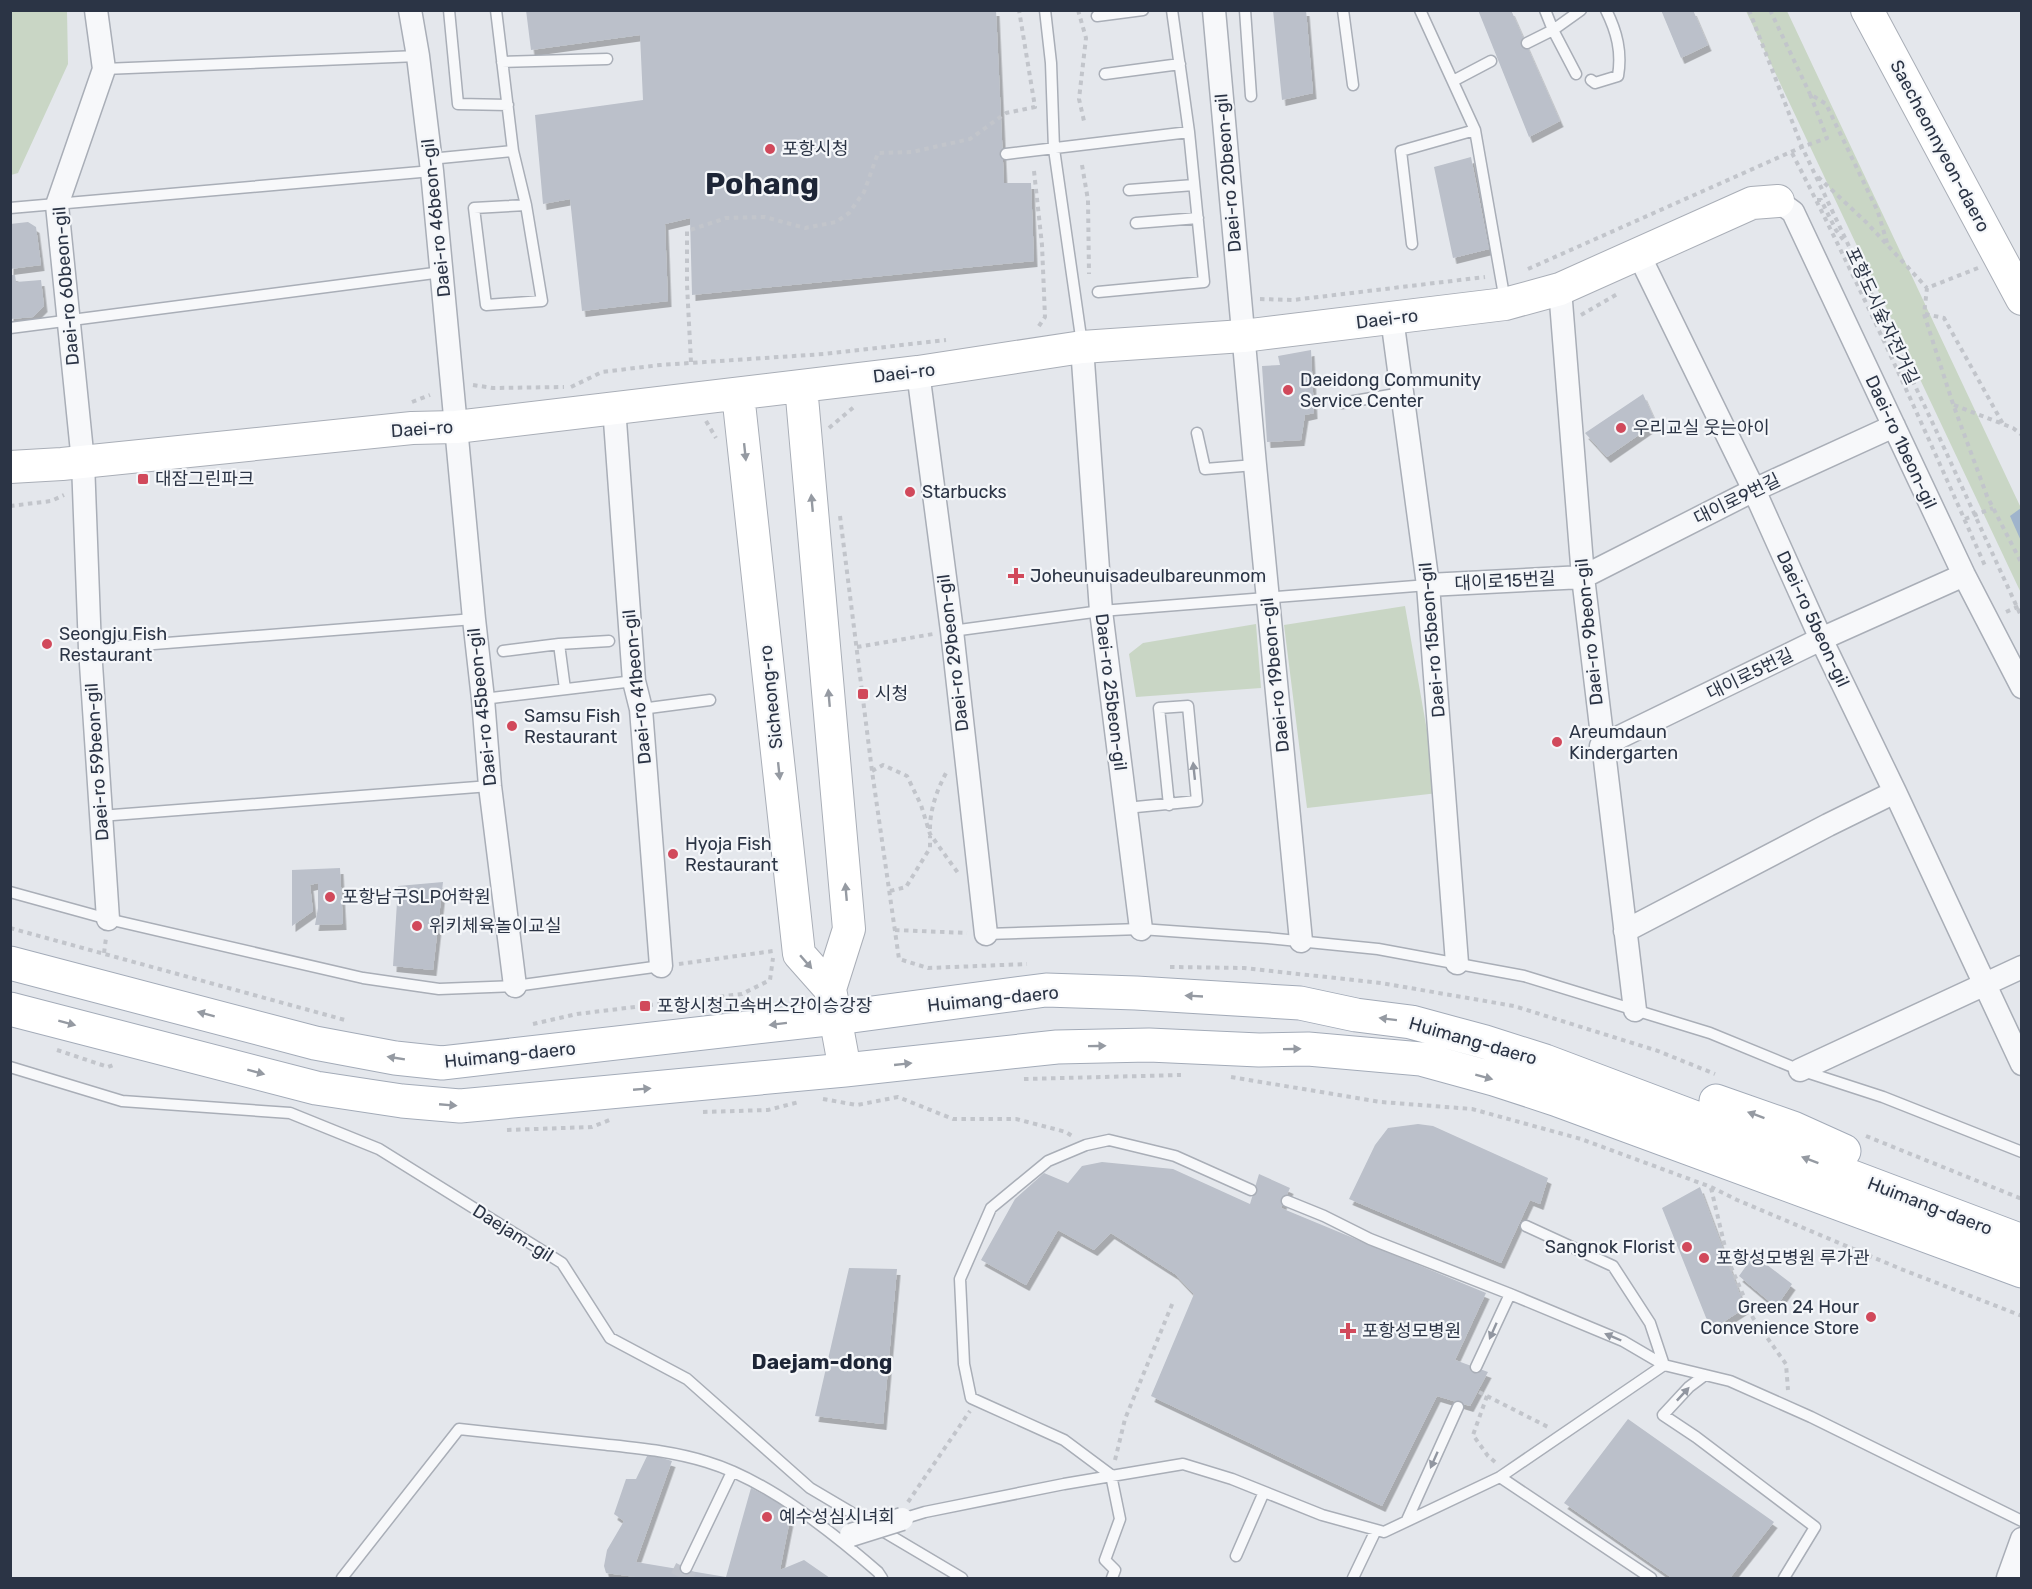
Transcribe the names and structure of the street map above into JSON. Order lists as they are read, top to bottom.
{
  "streets": {
    "main road": ["Huimang-daero"],
    "street": [
      "Saecheonnyeon-daero",
      "Daei-ro 20beon-gil",
      "Daei-ro 46beon-gil",
      "Daei-ro 60beon-gil",
      "Daei-ro",
      "Daei-ro 1beon-gil",
      "대이로9번길",
      "대이로15번길",
      "Daei-ro 5beon-gil",
      "Daei-ro 9beon-gil",
      "Daei-ro 15beon-gil",
      "Daei-ro 29beon-gil",
      "대이로5번길",
      "Daei-ro 19beon-gil",
      "Daei-ro 41beon-gil",
      "Daei-ro 25beon-gil",
      "Sicheong-ro",
      "Daei-ro 45beon-gil",
      "Daei-ro 59beon-gil"
    ],
    "lane": ["Daejam-gil"],
    "path": ["포항도시숲자전거길"]
  },
  "crossings": [
    ["Daei-ro 20beon-gil", "Daei-ro"],
    ["Daei-ro 20beon-gil", "Daei-ro 19beon-gil"],
    ["Daei-ro 46beon-gil", "Daei-ro"],
    ["Daei-ro 46beon-gil", "Daei-ro 45beon-gil"],
    ["Daei-ro 60beon-gil", "Daei-ro"],
    ["Daei-ro 60beon-gil", "Daei-ro 59beon-gil"],
    ["Daei-ro", "Daei-ro 1beon-gil"],
    ["Daei-ro", "Daei-ro 5beon-gil"],
    ["Daei-ro", "Daei-ro 9beon-gil"],
    ["Daei-ro", "Daei-ro 15beon-gil"],
    ["Daei-ro", "Daei-ro 29beon-gil"],
    ["Daei-ro", "Daei-ro 19beon-gil"],
    ["Daei-ro", "Daei-ro 41beon-gil"],
    ["Daei-ro", "Daei-ro 25beon-gil"],
    ["Daei-ro", "Sicheong-ro"],
    ["Daei-ro", "Daei-ro 45beon-gil"],
    ["Daei-ro", "Daei-ro 59beon-gil"],
    ["Daei-ro 1beon-gil", "대이로9번길"],
    ["Daei-ro 1beon-gil", "대이로5번길"],
    ["대이로9번길", "대이로15번길"],
    ["대이로9번길", "Daei-ro 5beon-gil"],
    ["대이로9번길", "Daei-ro 9beon-gil"],
    ["대이로15번길", "Daei-ro 9beon-gil"],
    ["대이로15번길", "Daei-ro 15beon-gil"],
    ["Daei-ro 5beon-gil", "대이로5번길"],
    ["Daei-ro 9beon-gil", "대이로5번길"],
    ["Sicheong-ro", "Huimang-daero"]
  ],
  "districts": ["Pohang", "Daejam-dong"],
  "places": {
    "other": [
      "포항시청",
      "Daeidong Community Service Center",
      "우리교실 웃는아이",
      "Starbucks",
      "Seongju Fish Restaurant",
      "Samsu Fish Restaurant",
      "Areumdaun Kindergarten",
      "Hyoja Fish Restaurant",
      "포항남구SLP어학원",
      "위키체육놀이교실",
      "Sangnok Florist",
      "포항성모병원 루가관",
      "Green 24 Hour Convenience Store",
      "예수성심시녀회"
    ],
    "transit": ["대잠그린파크", "시청", "포항시청고속버스간이승강장"],
    "health": ["Joheunuisadeulbareunmom", "포항성모병원"]
  }
}
